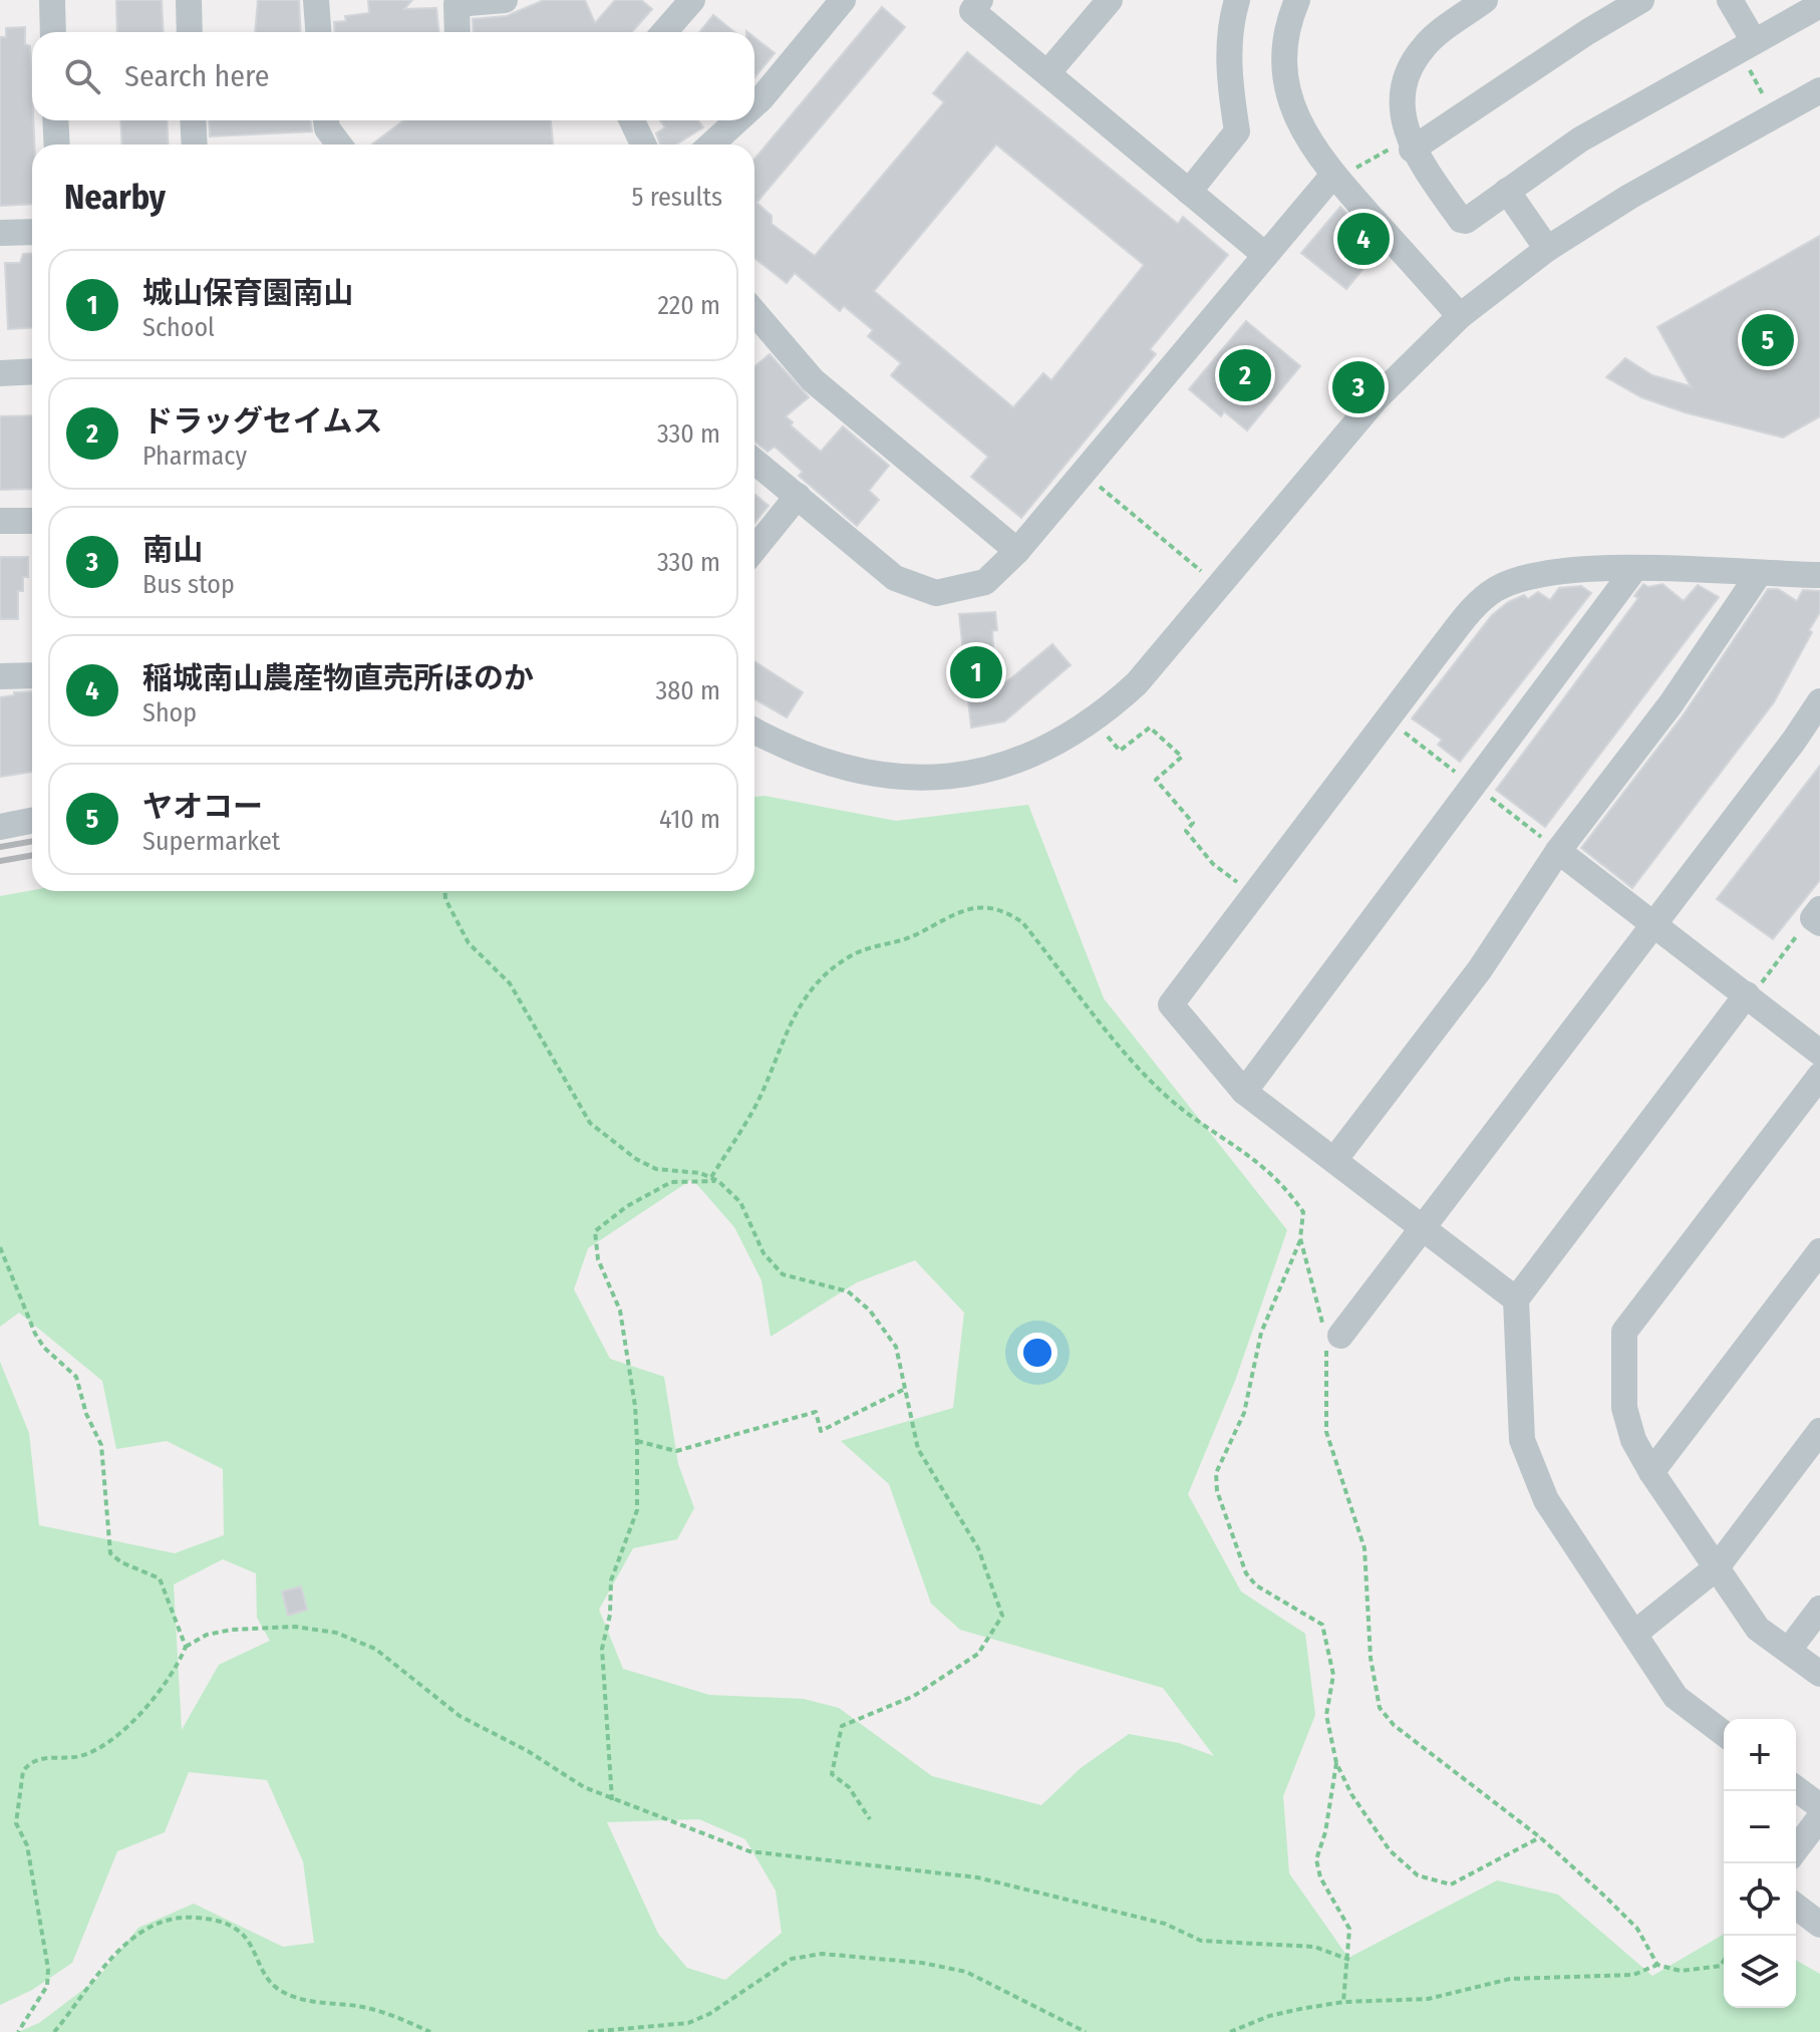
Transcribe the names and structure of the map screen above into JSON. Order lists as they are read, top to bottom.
{
  "page": {
    "search": "Search here",
    "heading": ["Nearby", "5 results"],
    "pins": [
      "4",
      "5",
      "2",
      "3",
      "1"
    ],
    "list": [
      {
        "mark": "1",
        "name": "城山保育園南山",
        "note": "School",
        "value": "220 m"
      },
      {
        "mark": "2",
        "name": "ドラッグセイムス",
        "note": "Pharmacy",
        "value": "330 m"
      },
      {
        "mark": "3",
        "name": "南山",
        "note": "Bus stop",
        "value": "330 m"
      },
      {
        "mark": "4",
        "name": "稲城南山農産物直売所ほのか",
        "note": "Shop",
        "value": "380 m"
      },
      {
        "mark": "5",
        "name": "ヤオコー",
        "note": "Supermarket",
        "value": "410 m"
      }
    ],
    "map_buttons": ["+", "−"]
  }
}
